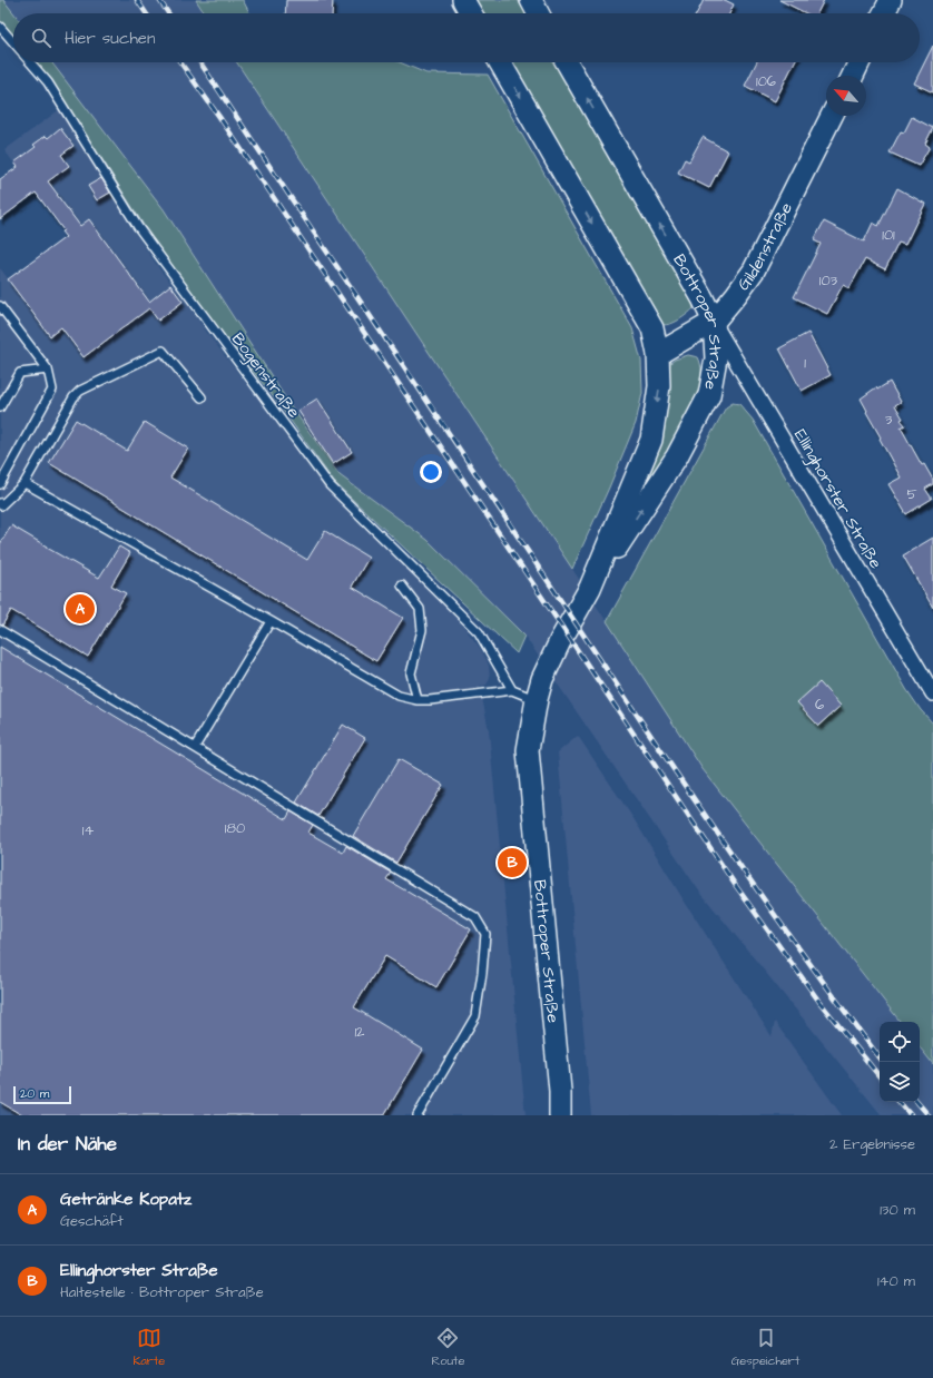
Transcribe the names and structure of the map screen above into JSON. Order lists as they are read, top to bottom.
{
  "streets": {
    "main road": ["Gildenstraße", "Bottroper Straße"],
    "street": ["Ellinghorster Straße"],
    "lane": ["Bogenstraße"]
  },
  "crossings": [
    ["Gildenstraße", "Bottroper Straße"],
    ["Gildenstraße", "Ellinghorster Straße"],
    ["Bottroper Straße", "Ellinghorster Straße"]
  ],
  "house_numbers": [
    "106",
    "101",
    "103",
    "1",
    "3",
    "5",
    "6",
    "180",
    "14",
    "12"
  ],
  "scale_bar": "20 m",
  "north": "top left",
  "page": {
    "search": "Hier suchen",
    "pins": ["A", "B"],
    "scale": "20 m",
    "heading": ["In der Nähe", "2 Ergebnisse"],
    "list": [
      {
        "mark": "A",
        "name": "Getränke Kopatz",
        "note": "Geschäft",
        "value": "130 m"
      },
      {
        "mark": "B",
        "name": "Ellinghorster Straße",
        "note": "Haltestelle · Bottroper Straße",
        "value": "140 m"
      }
    ],
    "nav": ["Karte", "Route", "Gespeichert"]
  }
}
